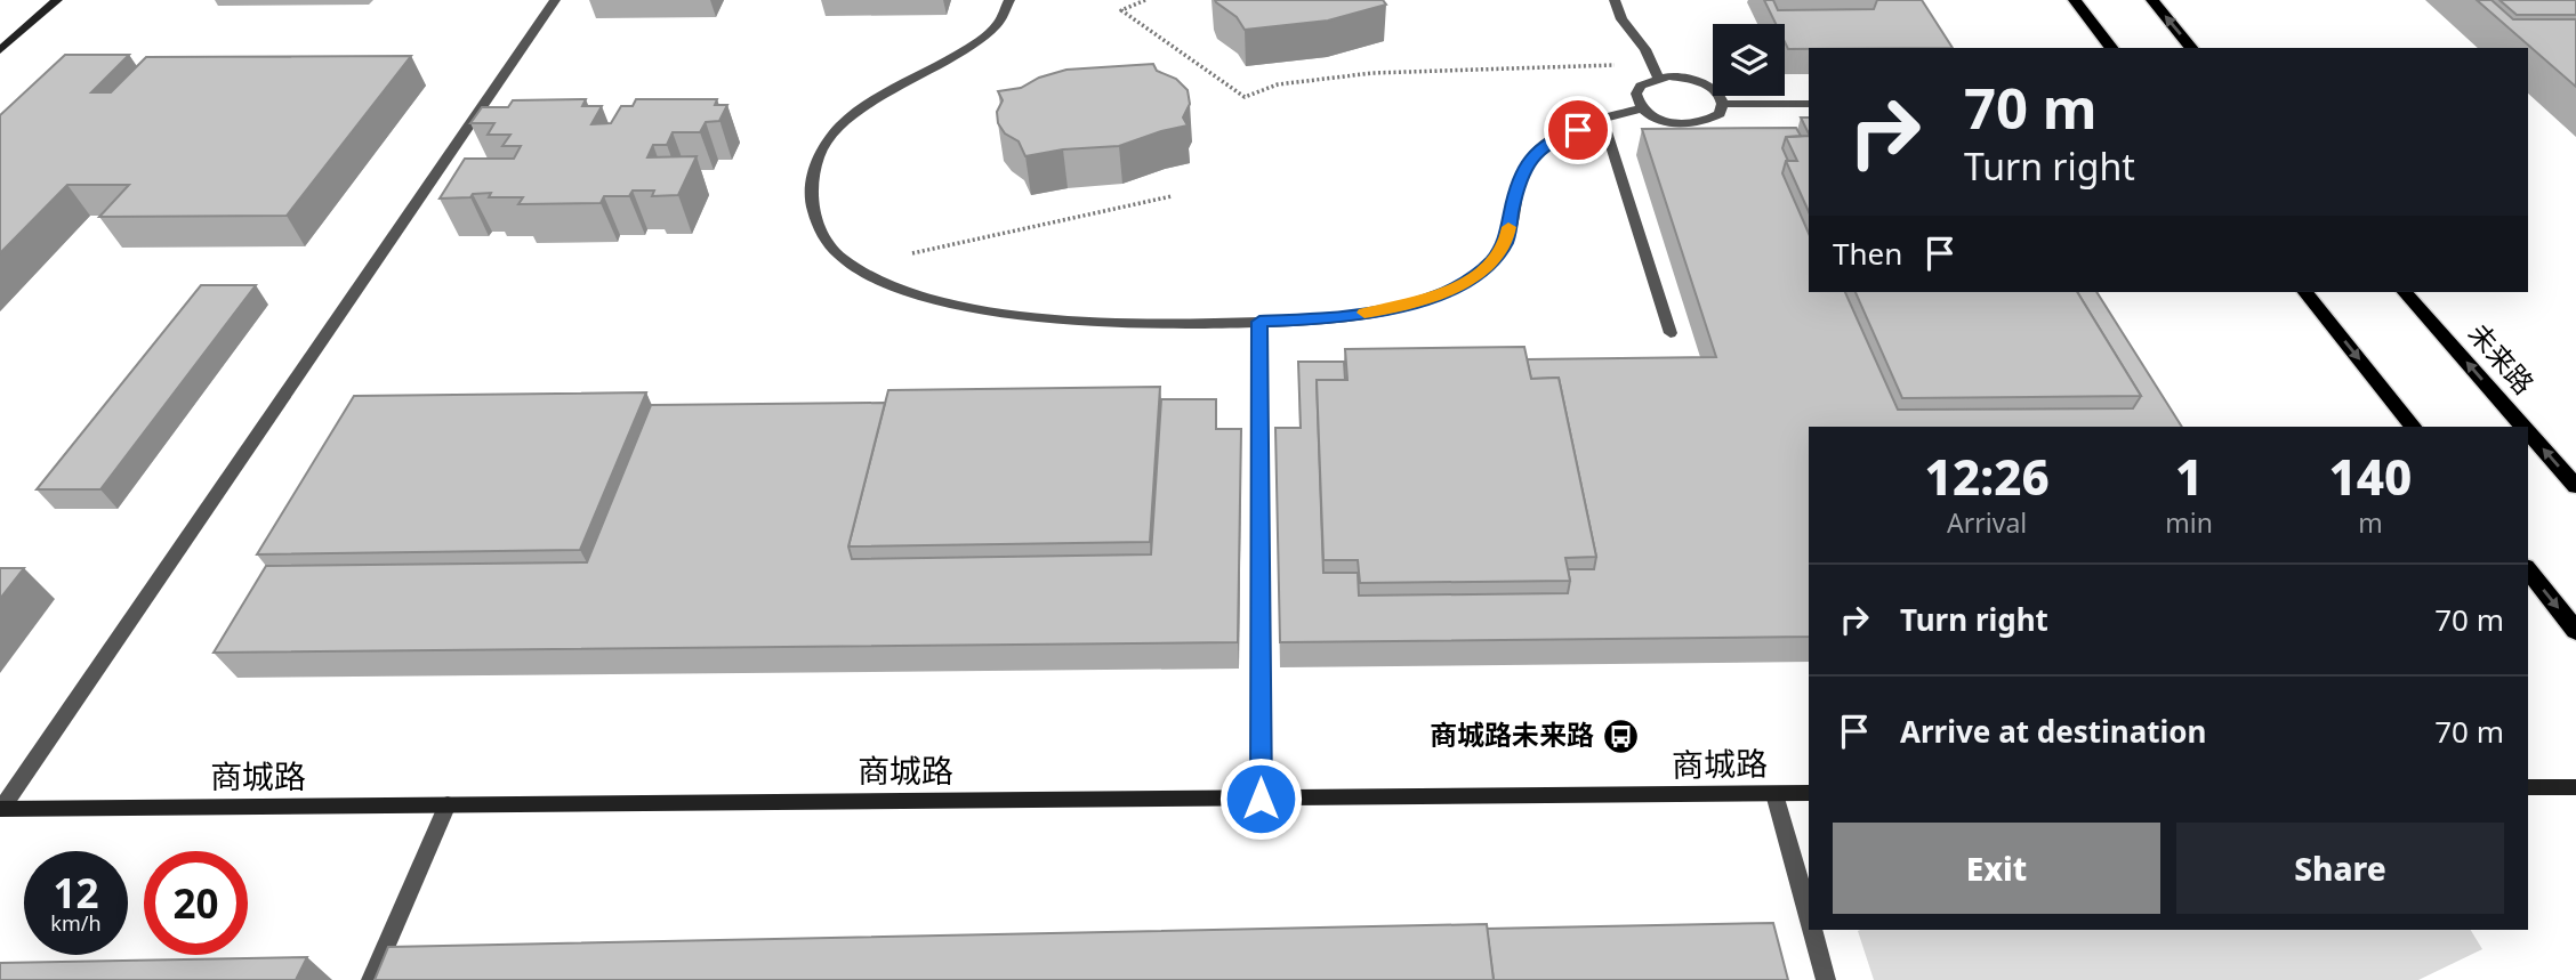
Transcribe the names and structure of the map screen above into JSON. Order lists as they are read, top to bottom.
{
  "streets": {
    "main road": ["未来路"],
    "street": ["商城路"]
  },
  "places": {
    "bus stop": ["商城路未来路"]
  },
  "page": {
    "turn": ["70 m", "Turn right"],
    "then": "Then",
    "eta": [
      "12:26",
      "Arrival",
      "1",
      "min",
      "140",
      "m"
    ],
    "list": [
      {
        "name": "Turn right",
        "value": "70 m"
      },
      {
        "name": "Arrive at destination",
        "value": "70 m"
      }
    ],
    "buttons": ["Exit", "Share"],
    "speed": "12 km/h",
    "limit": "20"
  }
}
